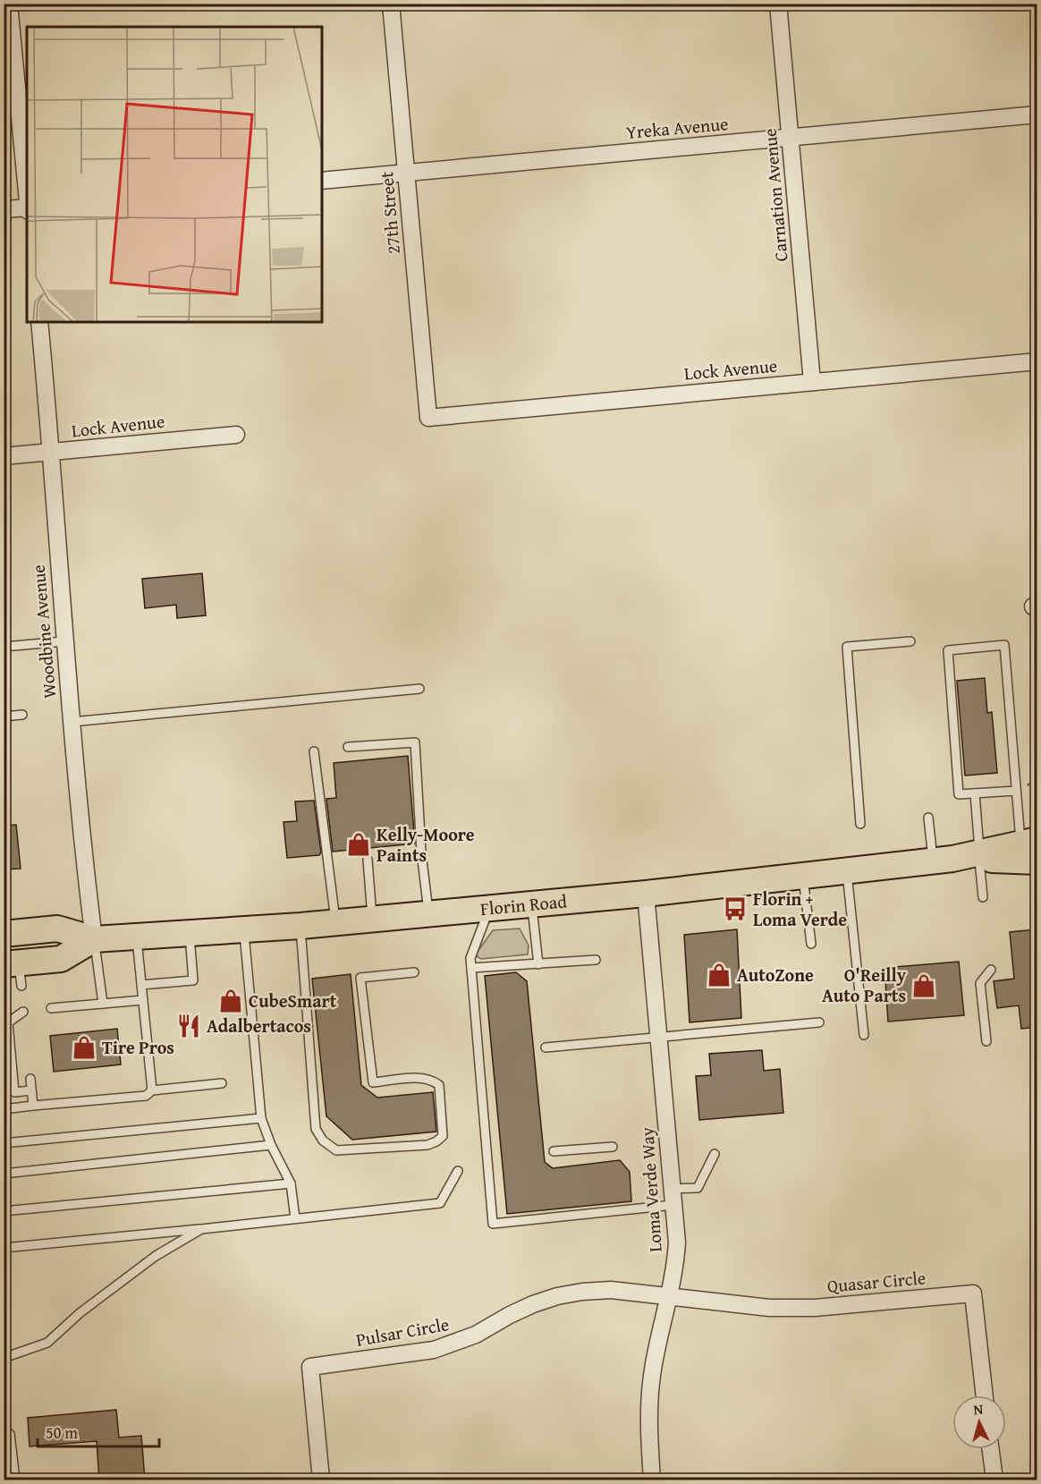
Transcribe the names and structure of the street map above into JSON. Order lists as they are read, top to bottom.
{
  "streets": {
    "main road": ["Florin Road"],
    "street": [
      "Yreka Avenue",
      "Carnation Avenue",
      "27th Street",
      "Lock Avenue",
      "Woodbine Avenue",
      "Loma Verde Way",
      "Quasar Circle",
      "Pulsar Circle"
    ]
  },
  "crossings": [
    ["Yreka Avenue", "Carnation Avenue"],
    ["Yreka Avenue", "27th Street"],
    ["Carnation Avenue", "Lock Avenue"],
    ["27th Street", "Lock Avenue"],
    ["Lock Avenue", "Woodbine Avenue"],
    ["Woodbine Avenue", "Florin Road"],
    ["Florin Road", "Loma Verde Way"],
    ["Loma Verde Way", "Quasar Circle"],
    ["Loma Verde Way", "Pulsar Circle"],
    ["Quasar Circle", "Pulsar Circle"]
  ],
  "places": {
    "shop": [
      "Kelly-Moore Paints",
      "AutoZone",
      "O'Reilly Auto Parts",
      "CubeSmart",
      "Tire Pros"
    ],
    "bus stop": ["Florin + Loma Verde"],
    "restaurant": ["Adalbertacos"]
  },
  "scale_bar": "50 m",
  "north": "top"
}
